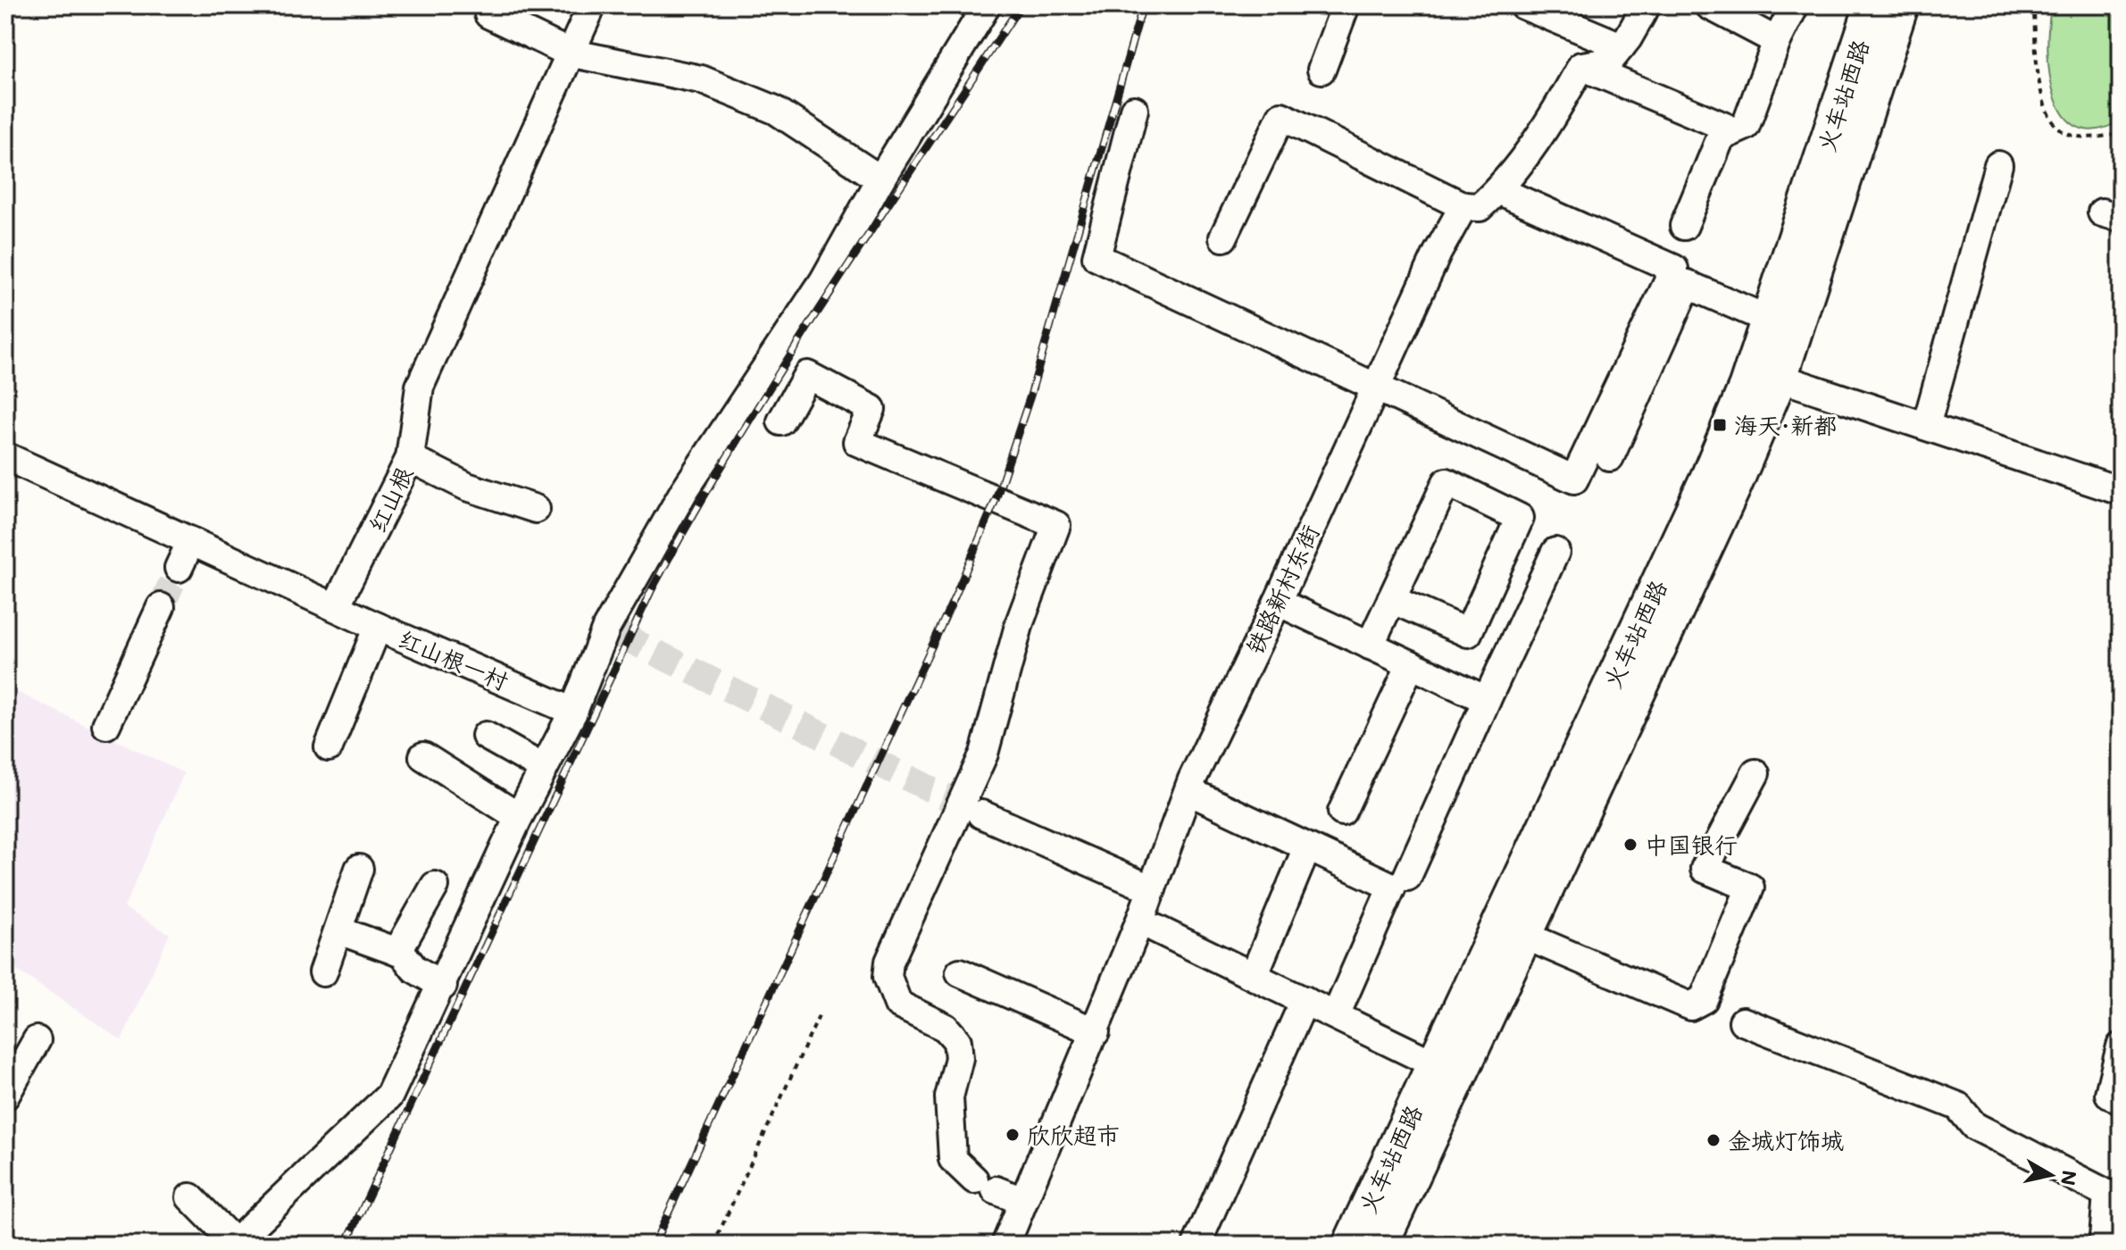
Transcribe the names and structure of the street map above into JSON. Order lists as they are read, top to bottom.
{
  "streets": {
    "main road": ["火车站西路"],
    "street": ["红山根", "铁路新村东街", "红山根一村"]
  },
  "crossings": [
    ["红山根", "红山根一村"]
  ],
  "places": {
    "transit": ["海天·新都"],
    "other": ["中国银行", "欣欣超市", "金城灯饰城"]
  },
  "north": "right"
}
